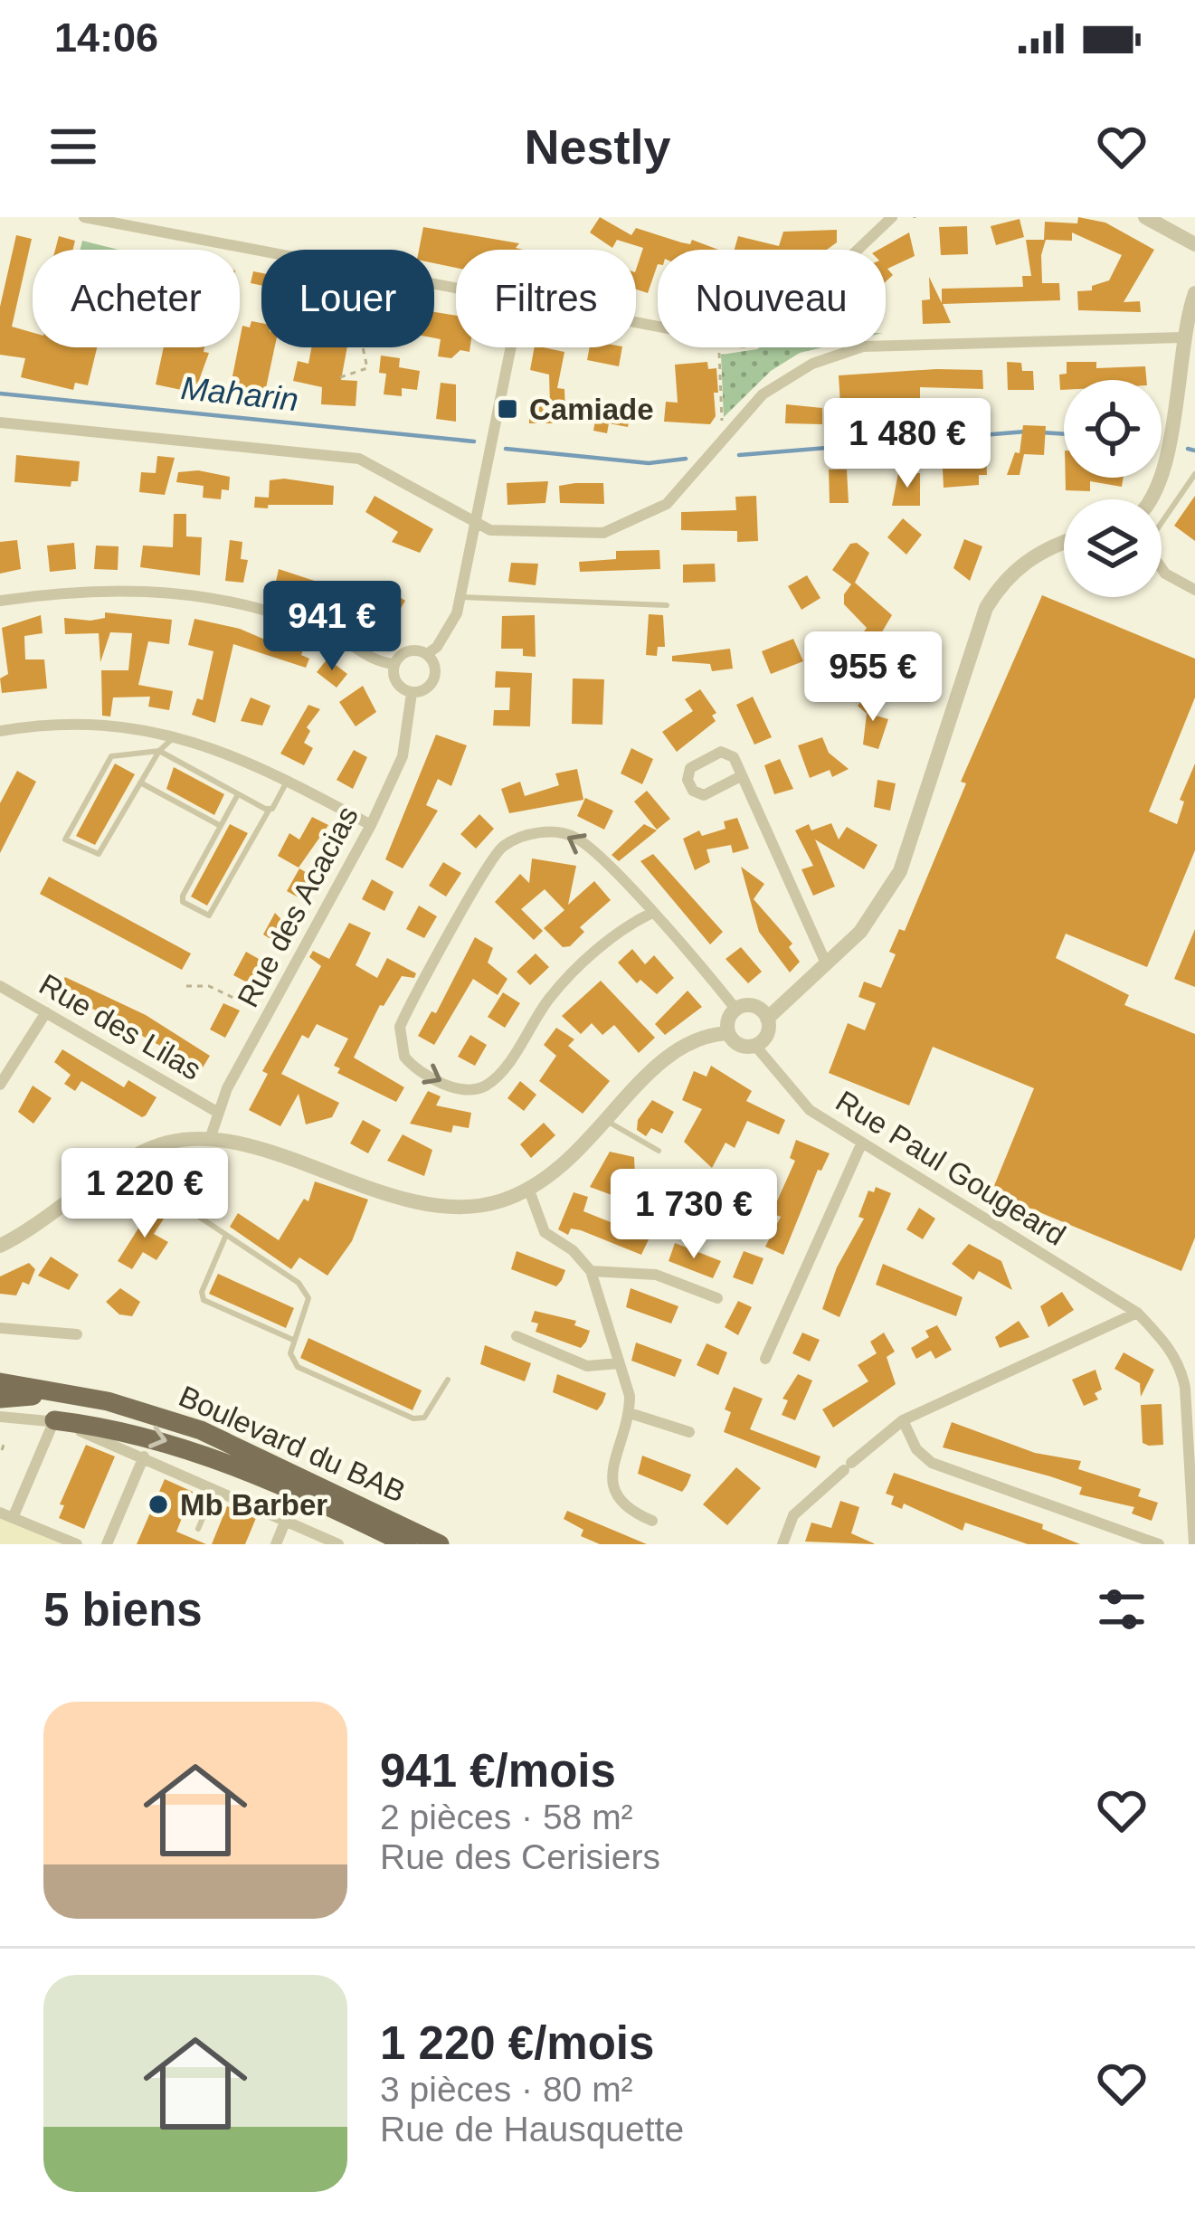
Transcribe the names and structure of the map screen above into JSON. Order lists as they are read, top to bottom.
{
  "streets": {
    "main road": ["Boulevard du BAB"],
    "street": ["Rue des Acacias", "Rue des Lilas", "Rue Paul Gougeard"]
  },
  "crossings": [
    ["Rue des Acacias", "Rue des Lilas"]
  ],
  "water": ["Maharin"],
  "places": {
    "transit": ["Camiade"],
    "other": ["Mb Barber"]
  },
  "page": {
    "status": "14:06",
    "header": "Nestly",
    "chip": [
      "Acheter",
      "Louer",
      "Filtres",
      "Nouveau"
    ],
    "price": [
      "1 480 €",
      "941 €",
      "955 €",
      "1 220 €",
      "1 730 €"
    ],
    "heading": "5 biens",
    "list": [
      {
        "name": "941 €/mois",
        "note": "2 pièces · 58 m² · Rue des Cerisiers"
      },
      {
        "name": "1 220 €/mois",
        "note": "3 pièces · 80 m² · Rue de Hausquette"
      }
    ]
  }
}
